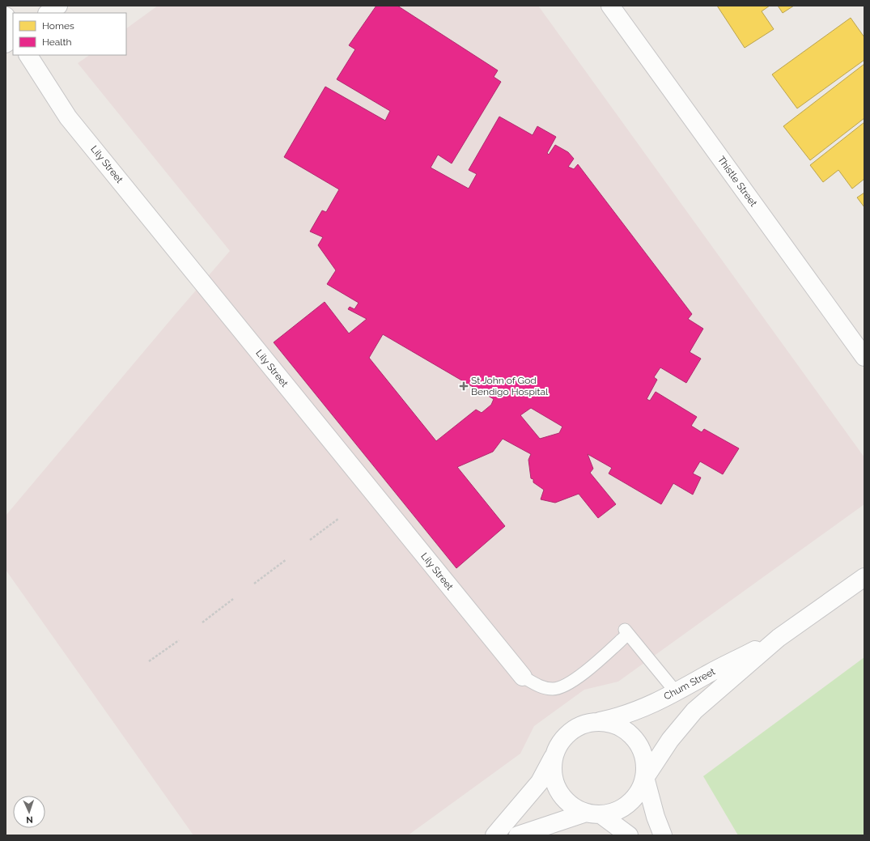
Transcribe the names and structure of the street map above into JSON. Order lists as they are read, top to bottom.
{
  "streets": {
    "street": ["Lily Street", "Thistle Street", "Chum Street"]
  },
  "places": {
    "health": ["St John of God Bendigo Hospital"]
  },
  "legend": ["Homes", "Health"],
  "north": "bottom"
}
